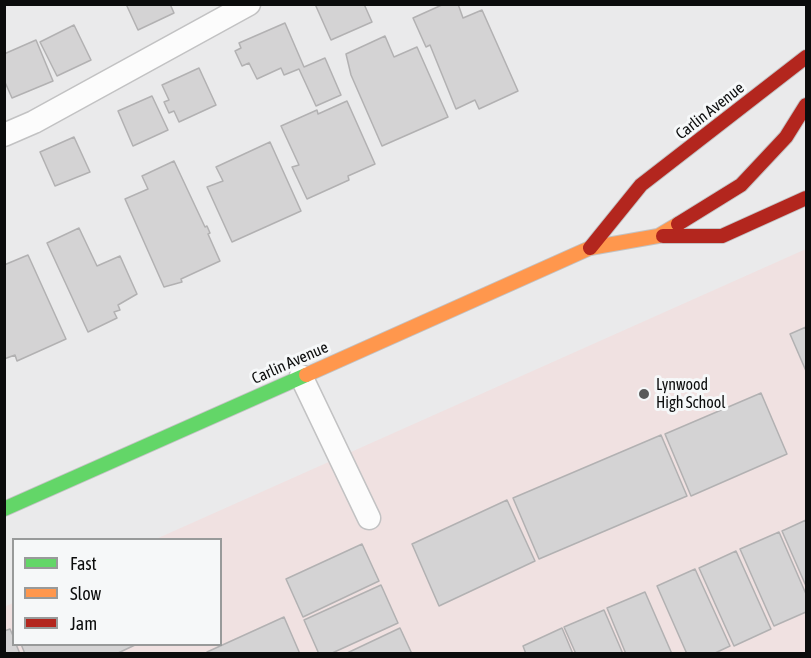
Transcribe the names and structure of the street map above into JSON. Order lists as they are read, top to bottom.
{
  "streets": {
    "street": ["Carlin Avenue"]
  },
  "places": ["Lynwood High School"],
  "legend": ["Fast", "Slow", "Jam"]
}
